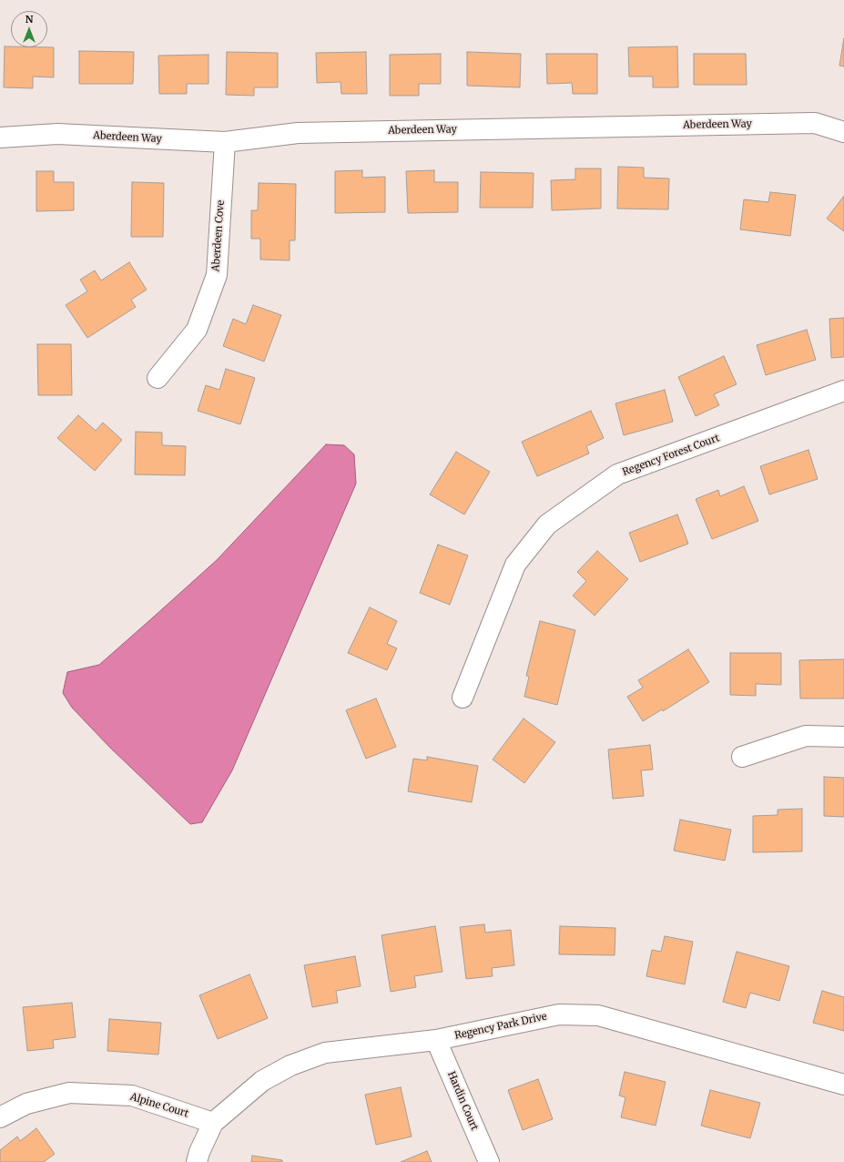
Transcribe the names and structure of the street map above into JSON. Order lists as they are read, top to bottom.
{
  "streets": {
    "street": [
      "Aberdeen Way",
      "Aberdeen Cove",
      "Regency Forest Court",
      "Regency Park Drive",
      "Hardin Court",
      "Alpine Court"
    ]
  },
  "crossings": [
    ["Aberdeen Way", "Aberdeen Cove"],
    ["Regency Park Drive", "Hardin Court"],
    ["Regency Park Drive", "Alpine Court"]
  ],
  "north": "top"
}
